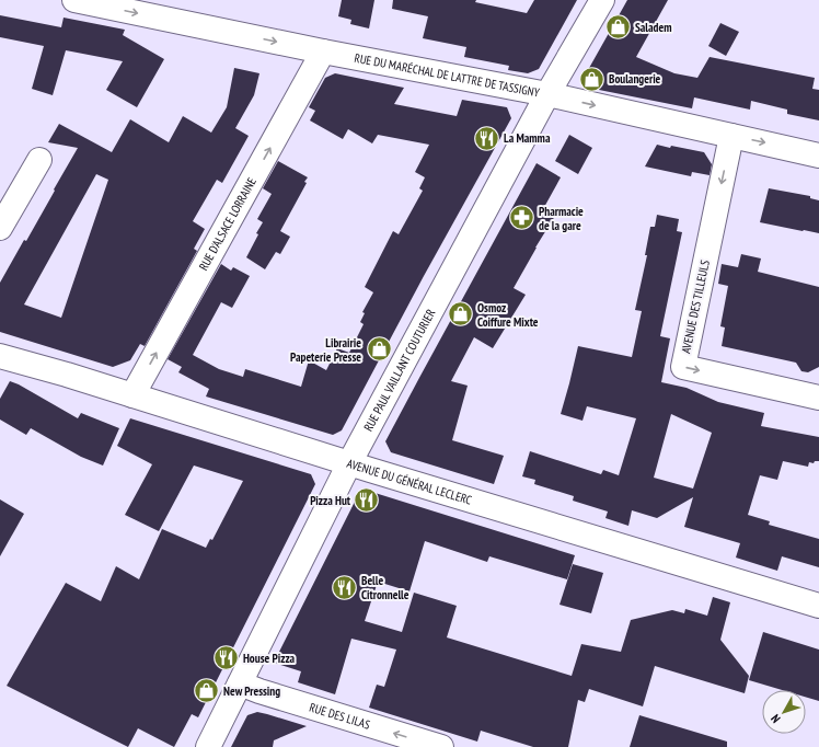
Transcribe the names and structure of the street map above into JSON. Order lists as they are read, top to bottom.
{
  "streets": {
    "street": [
      "RUE DU MARÉCHAL DE LATTRE DE TASSIGNY",
      "RUE D'ALSACE LORRAINE",
      "AVENUE DES TILLEULS",
      "RUE PAUL VAILLANT COUTURIER",
      "AVENUE DU GÉNÉRAL LECLERC",
      "RUE DES LILAS"
    ]
  },
  "crossings": [
    ["RUE DU MARÉCHAL DE LATTRE DE TASSIGNY", "RUE D'ALSACE LORRAINE"],
    ["RUE DU MARÉCHAL DE LATTRE DE TASSIGNY", "AVENUE DES TILLEULS"],
    ["RUE DU MARÉCHAL DE LATTRE DE TASSIGNY", "RUE PAUL VAILLANT COUTURIER"],
    ["RUE D'ALSACE LORRAINE", "AVENUE DU GÉNÉRAL LECLERC"],
    ["RUE PAUL VAILLANT COUTURIER", "AVENUE DU GÉNÉRAL LECLERC"],
    ["RUE PAUL VAILLANT COUTURIER", "RUE DES LILAS"]
  ],
  "one_way": ["RUE DU MARÉCHAL DE LATTRE DE TASSIGNY", "RUE D'ALSACE LORRAINE", "RUE DES LILAS"],
  "places": {
    "shop": [
      "Saladem",
      "Boulangerie",
      "Osmoz Coiffure Mixte",
      "Librairie Papeterie Presse",
      "New Pressing"
    ],
    "restaurant": [
      "La Mamma",
      "Pizza Hut",
      "Belle Citronnelle",
      "House Pizza"
    ],
    "pharmacy": ["Pharmacie de la gare"]
  },
  "north": "bottom left"
}
